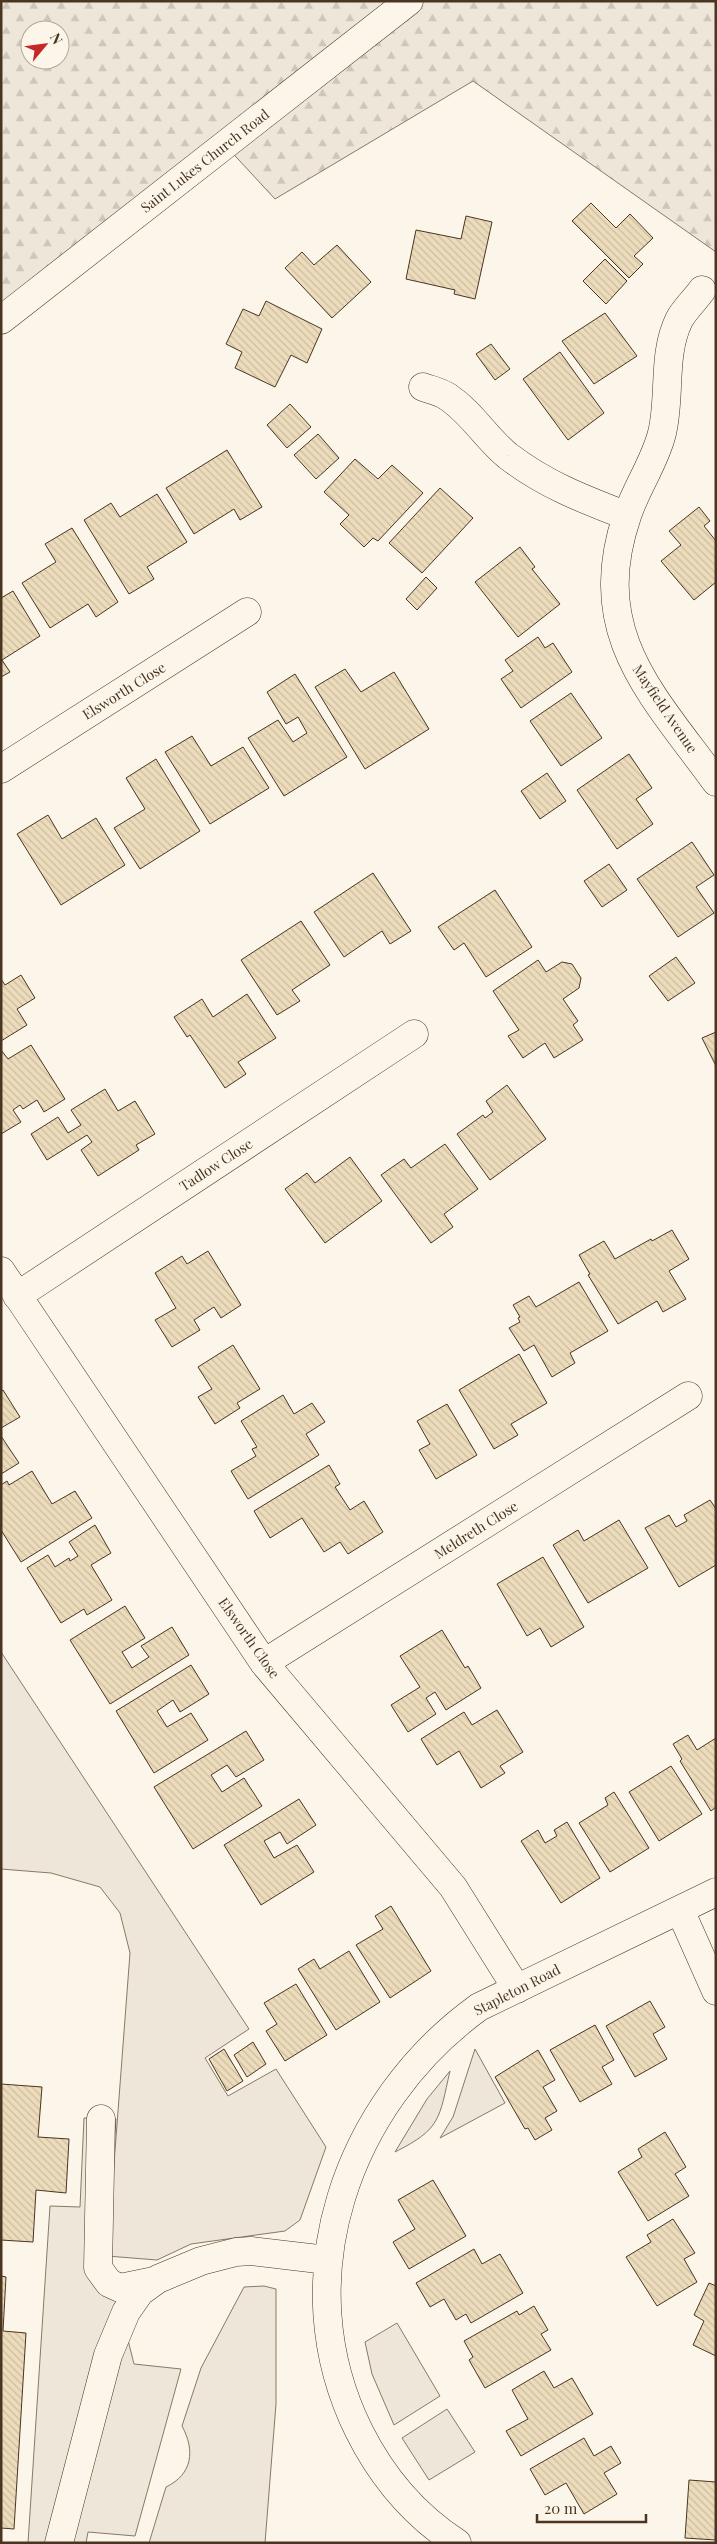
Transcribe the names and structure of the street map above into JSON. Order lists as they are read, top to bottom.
{
  "streets": {
    "street": [
      "Saint Lukes Church Road",
      "Elsworth Close",
      "Mayfield Avenue",
      "Tadlow Close",
      "Meldreth Close",
      "Stapleton Road"
    ]
  },
  "crossings": [
    ["Elsworth Close", "Tadlow Close"],
    ["Elsworth Close", "Meldreth Close"],
    ["Elsworth Close", "Stapleton Road"]
  ],
  "scale_bar": "20 m",
  "north": "top right"
}
